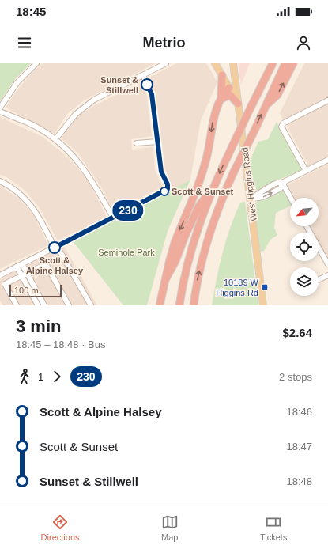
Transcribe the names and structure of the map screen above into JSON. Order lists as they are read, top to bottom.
{
  "streets": {
    "main road": ["West Higgins Road"]
  },
  "parks": ["Seminole Park"],
  "places": {
    "other": ["Sunset & Stillwell", "Scott & Sunset", "Scott & Alpine Halsey"],
    "transit": ["10189 W Higgins Rd"]
  },
  "lines": ["bus line 230"],
  "scale_bar": "100 m",
  "north": "bottom left",
  "page": {
    "status": "18:45",
    "header": "Metrio",
    "on_map": "230",
    "scale": "100 m",
    "heading": ["3 min", "18:45 – 18:48 · Bus", "$2.64"],
    "legs": ["1", "230", "2 stops"],
    "list": [
      {
        "name": "Scott & Alpine Halsey",
        "value": "18:46"
      },
      {
        "name": "Scott & Sunset",
        "value": "18:47"
      },
      {
        "name": "Sunset & Stillwell",
        "value": "18:48"
      }
    ],
    "tabs": ["Directions", "Map", "Tickets"]
  }
}
